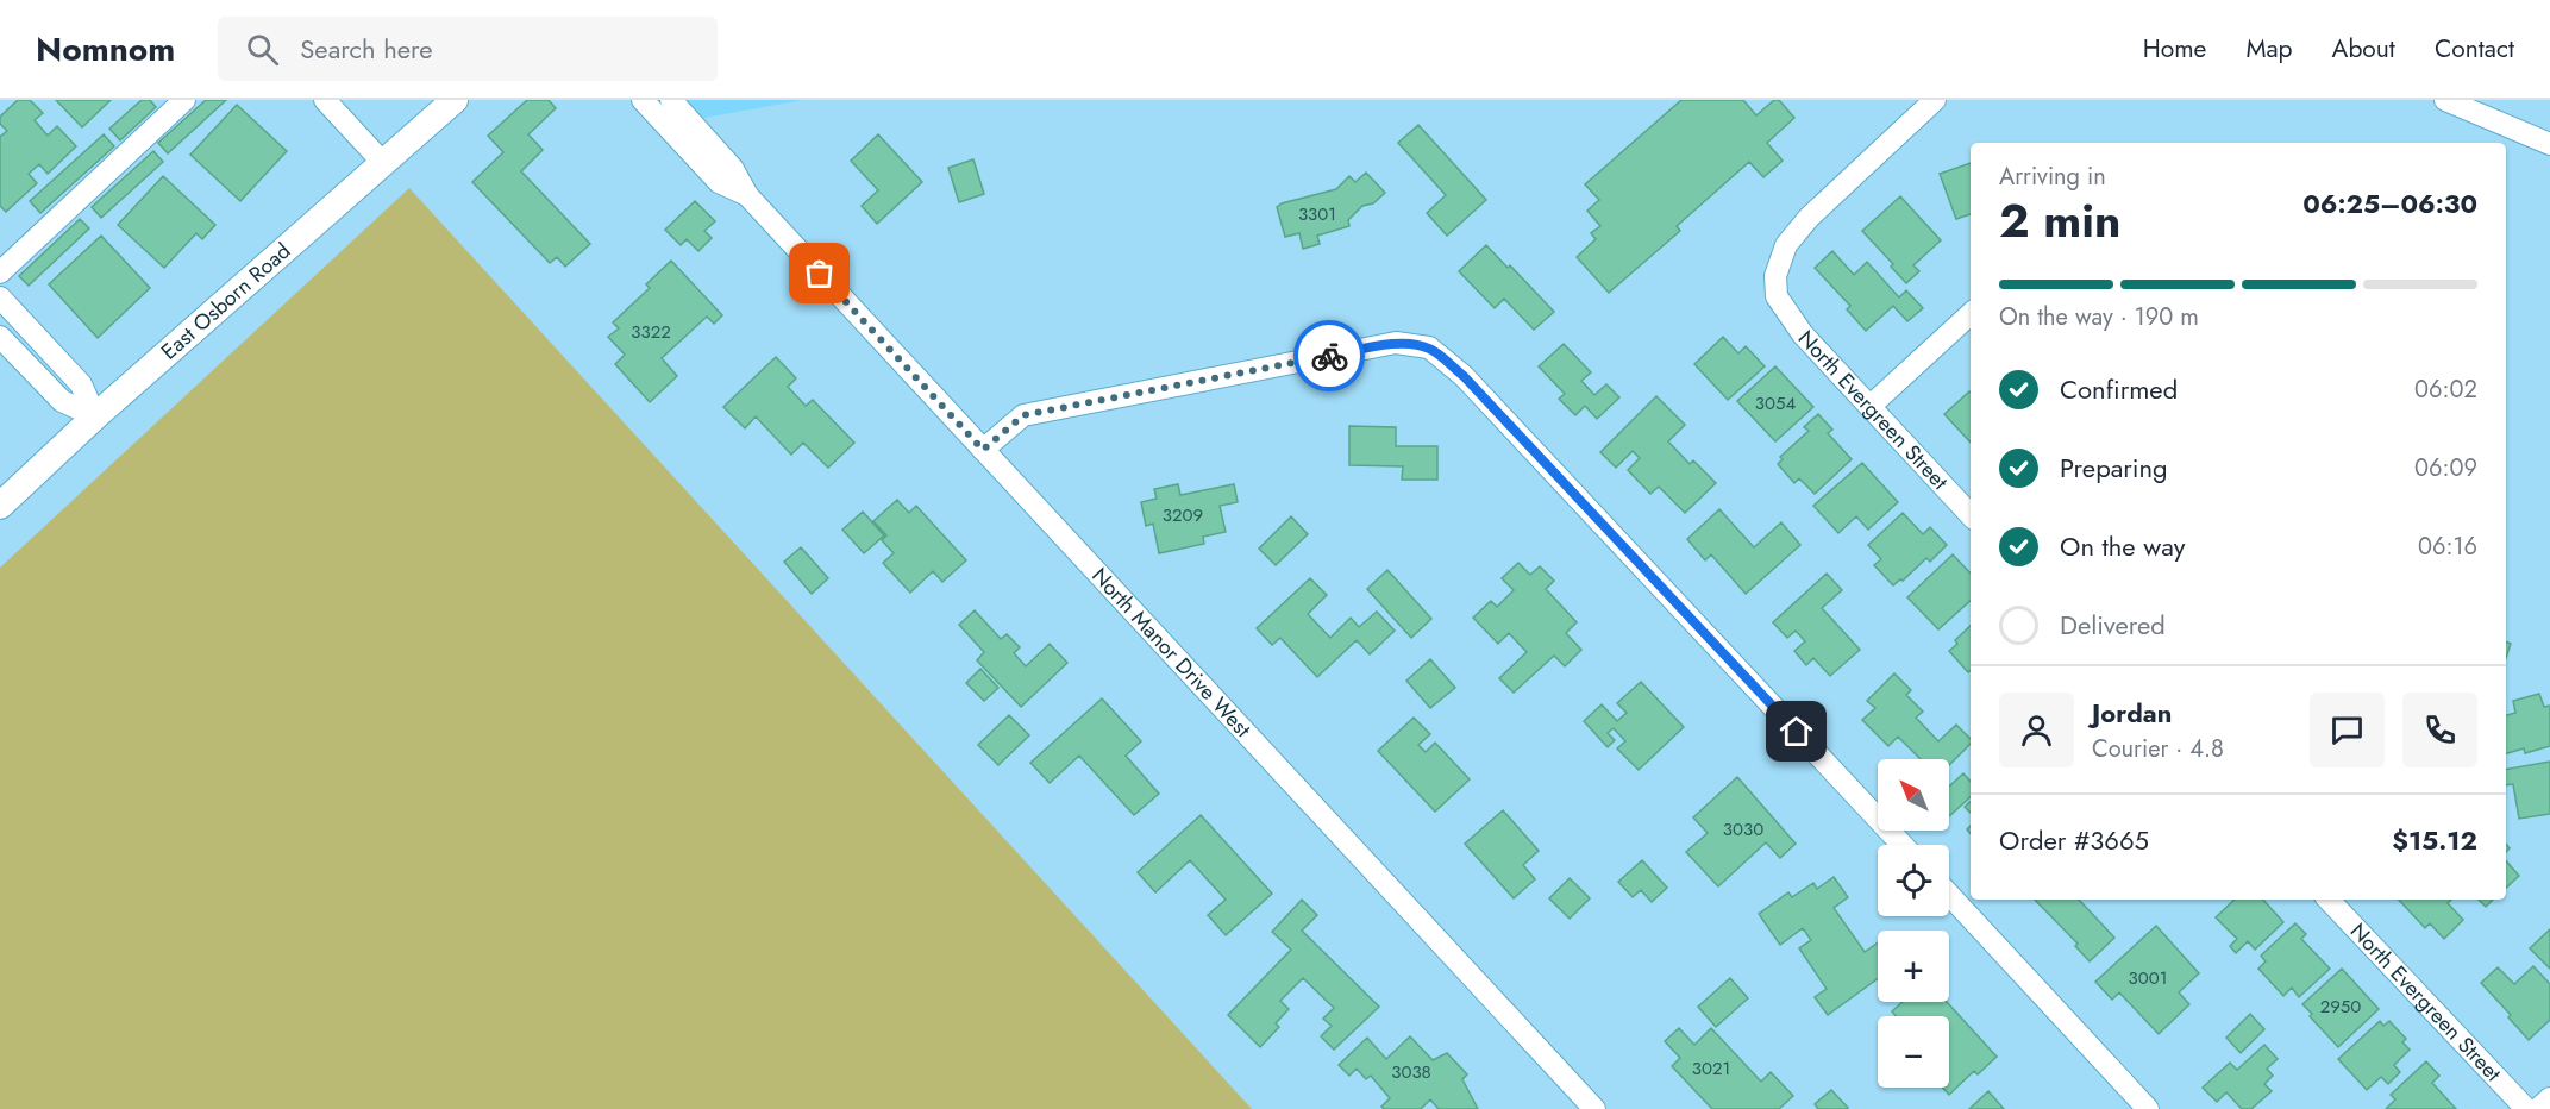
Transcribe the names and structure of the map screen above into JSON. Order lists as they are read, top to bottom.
{
  "streets": {
    "main road": ["East Osborn Road"],
    "street": ["North Evergreen Street", "North Manor Drive West"]
  },
  "house_numbers": [
    "3301",
    "3322",
    "3054",
    "3209",
    "3030",
    "3001",
    "2950",
    "3021",
    "3038"
  ],
  "north": "top left",
  "page": {
    "header": "Nomnom",
    "search": "Search here",
    "nav": [
      "Home",
      "Map",
      "About",
      "Contact"
    ],
    "heading": ["2 min", "Arriving in", "06:25–06:30"],
    "panel": [
      "Jordan",
      "Courier · 4.8",
      "Order #3665",
      "$15.12"
    ],
    "bar": "On the way · 190 m",
    "list": [
      ["Confirmed", "06:02"],
      ["Preparing", "06:09"],
      ["On the way", "06:16"],
      "Delivered"
    ],
    "map_buttons": ["+", "−"]
  }
}
